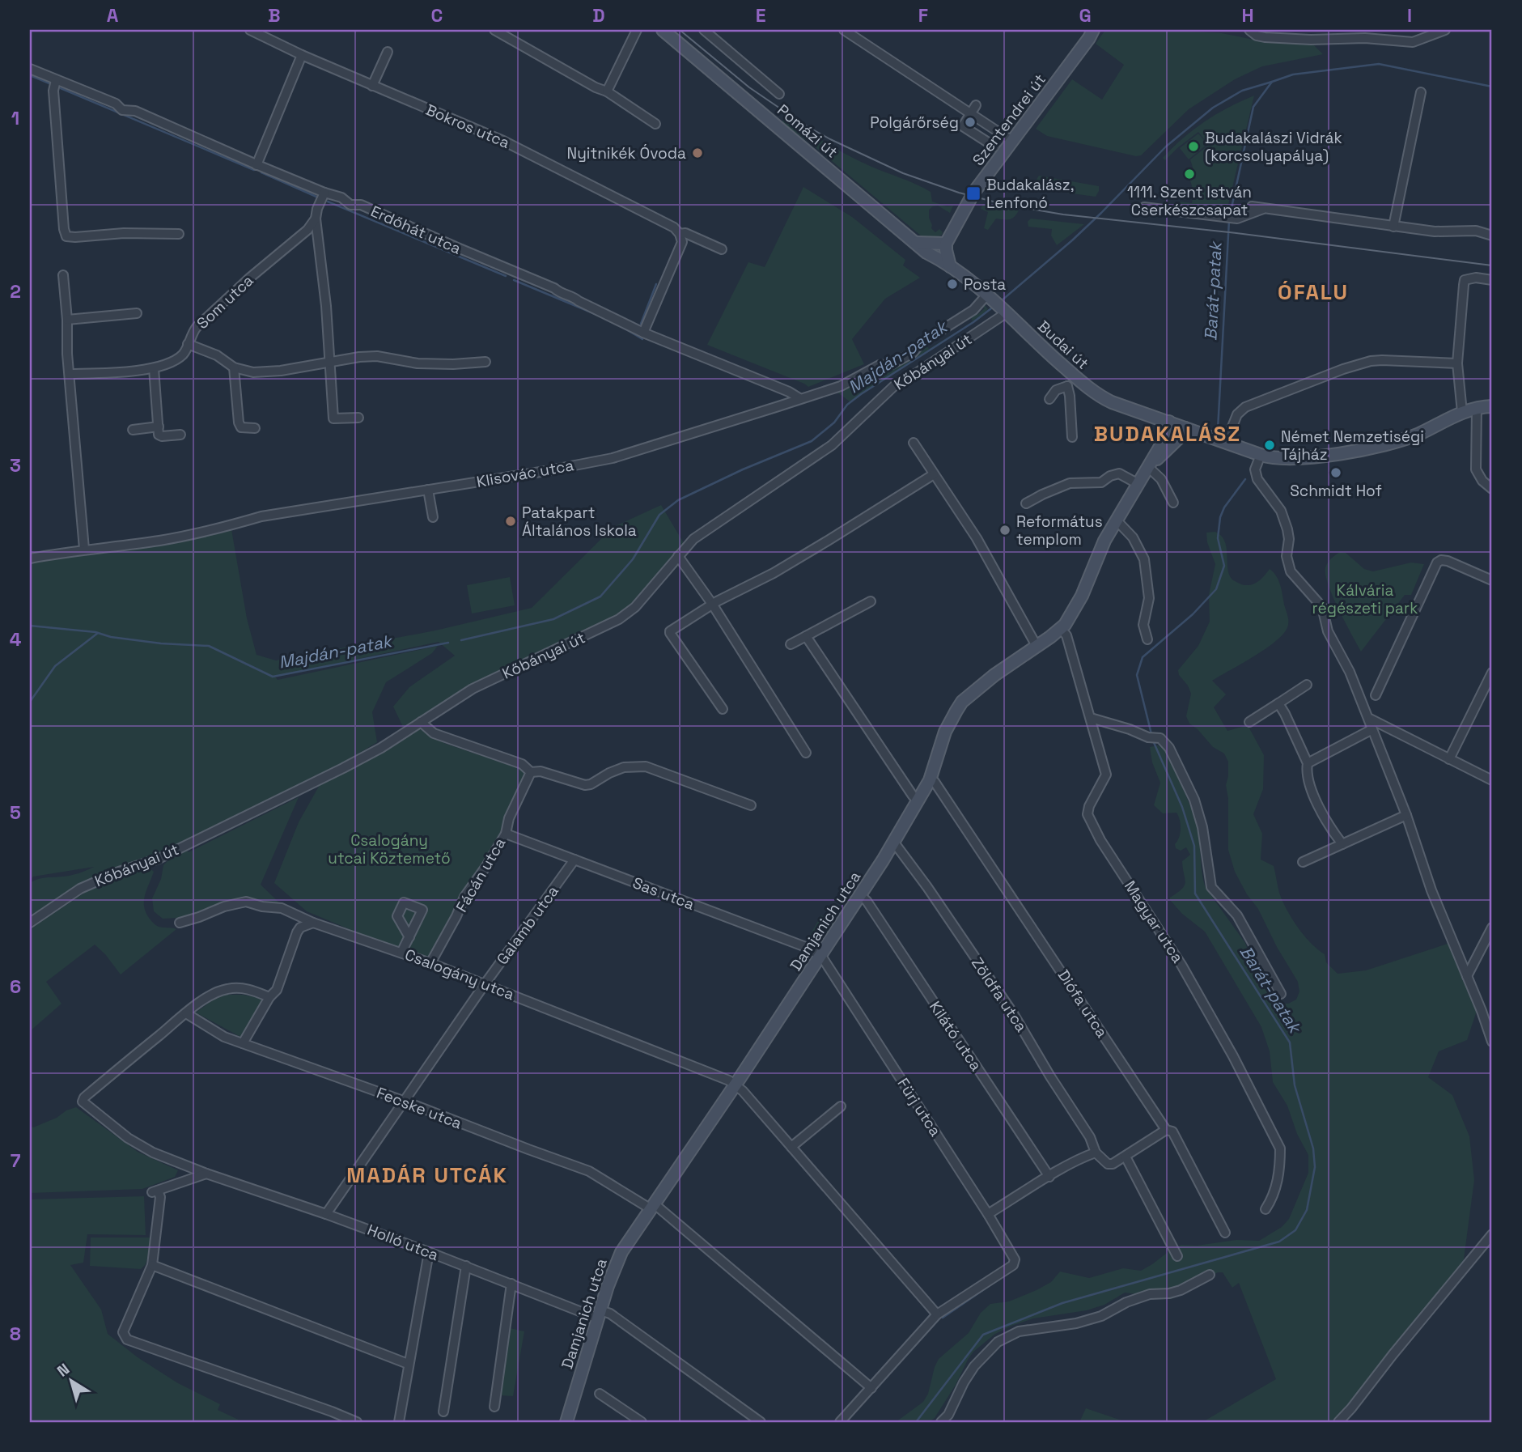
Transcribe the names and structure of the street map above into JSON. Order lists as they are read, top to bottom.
{
  "streets": {
    "main road": [
      "Szentendrei út",
      "Pomázi út",
      "Budai út",
      "Damjanich utca"
    ],
    "street": [
      "Bokros utca",
      "Erdőhát utca",
      "Som utca",
      "Kőbányai út",
      "Klisovác utca",
      "Fácán utca",
      "Sas utca",
      "Magyar utca",
      "Galamb utca",
      "Csalogány utca",
      "Zöldfa utca",
      "Diófa utca",
      "Kilátó utca",
      "Fürj utca",
      "Fecske utca",
      "Holló utca"
    ]
  },
  "crossings": [
    ["Szentendrei út", "Pomázi út"],
    ["Szentendrei út", "Budai út"],
    ["Pomázi út", "Budai út"],
    ["Erdőhát utca", "Som utca"],
    ["Erdőhát utca", "Klisovác utca"],
    ["Budai út", "Kőbányai út"],
    ["Budai út", "Klisovác utca"],
    ["Fácán utca", "Sas utca"],
    ["Fácán utca", "Csalogány utca"],
    ["Sas utca", "Damjanich utca"],
    ["Sas utca", "Galamb utca"],
    ["Sas utca", "Fürj utca"],
    ["Damjanich utca", "Magyar utca"],
    ["Damjanich utca", "Csalogány utca"],
    ["Damjanich utca", "Zöldfa utca"],
    ["Damjanich utca", "Diófa utca"],
    ["Damjanich utca", "Kilátó utca"],
    ["Damjanich utca", "Fürj utca"],
    ["Damjanich utca", "Fecske utca"],
    ["Damjanich utca", "Holló utca"],
    ["Galamb utca", "Csalogány utca"],
    ["Galamb utca", "Fecske utca"],
    ["Galamb utca", "Holló utca"],
    ["Fecske utca", "Holló utca"]
  ],
  "districts": ["ÓFALU", "BUDAKALÁSZ", "MADÁR UTCÁK"],
  "water": ["Barát-patak", "Majdán-patak"],
  "parks": ["Kálvária régészeti park", "Csalogány utcai Köztemető"],
  "places": {
    "other": [
      "Polgárőrség",
      "Budakalászi Vidrák (korcsolyapálya)",
      "Nyitnikék Óvoda",
      "1111. Szent István Cserkészcsapat",
      "Posta",
      "Német Nemzetiségi Tájház",
      "Schmidt Hof",
      "Patakpart Általános Iskola",
      "Református templom"
    ],
    "transit": ["Budakalász, Lenfonó"]
  },
  "north": "top left",
  "grid": {
    "columns": [
      "A",
      "B",
      "C",
      "D",
      "E",
      "F",
      "G",
      "H",
      "I"
    ],
    "rows": [
      "1",
      "2",
      "3",
      "4",
      "5",
      "6",
      "7",
      "8"
    ]
  }
}
